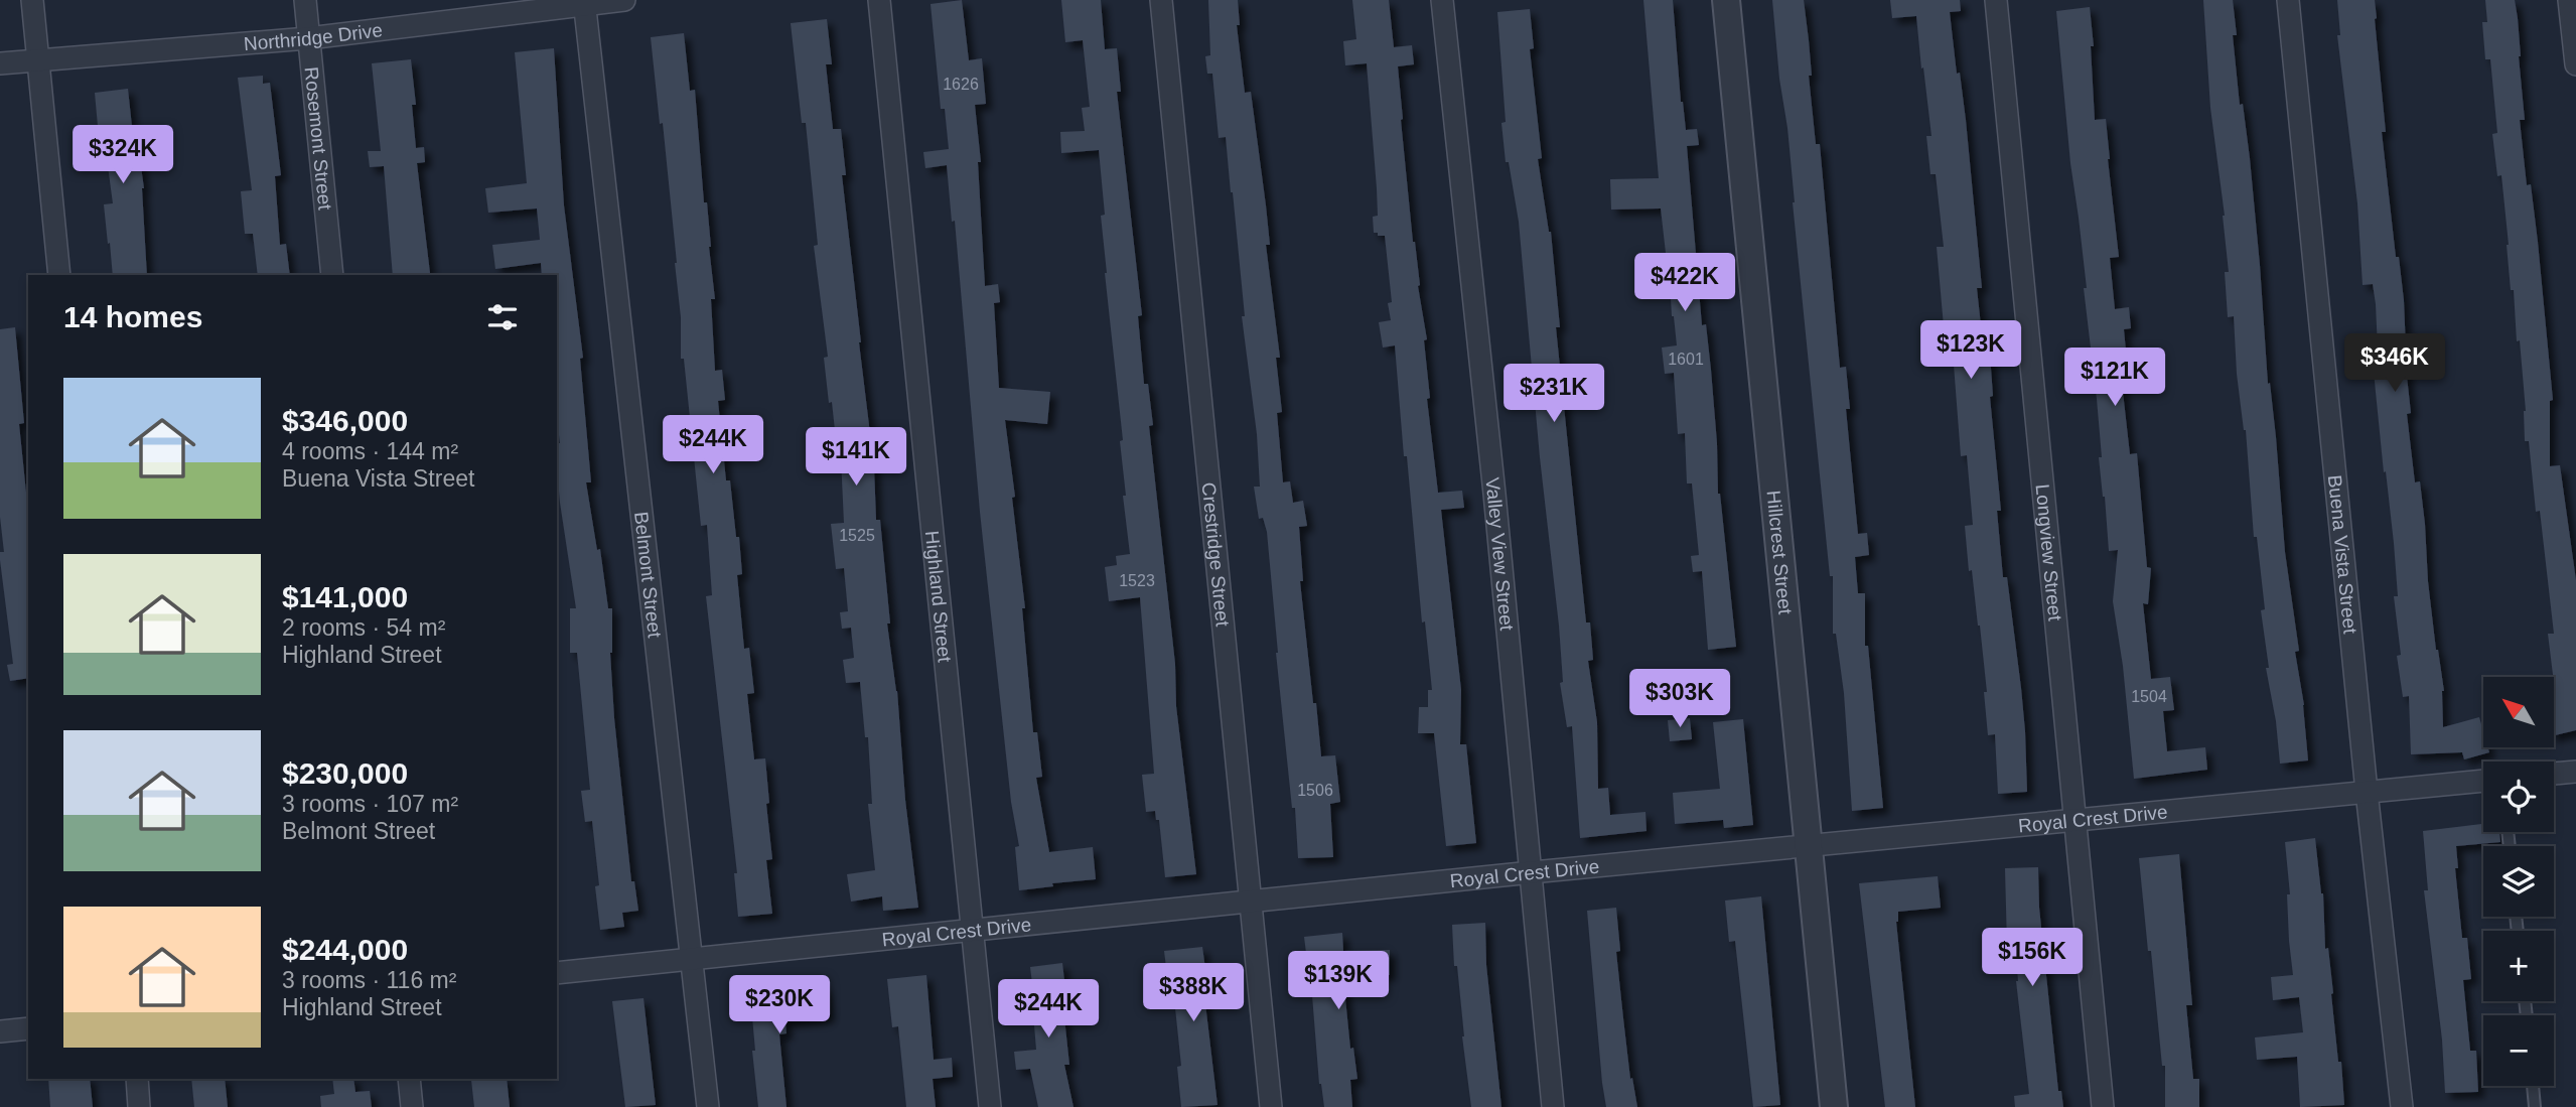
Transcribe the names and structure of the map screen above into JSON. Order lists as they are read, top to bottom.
{
  "streets": {
    "street": [
      "Northridge Drive",
      "Rosemont Street",
      "Crestridge Street",
      "Valley View Street",
      "Hillcrest Street",
      "Longview Street",
      "Buena Vista Street",
      "Belmont Street",
      "Highland Street",
      "Royal Crest Drive"
    ]
  },
  "crossings": [
    ["Northridge Drive", "Rosemont Street"],
    ["Northridge Drive", "Belmont Street"],
    ["Crestridge Street", "Royal Crest Drive"],
    ["Valley View Street", "Royal Crest Drive"],
    ["Hillcrest Street", "Royal Crest Drive"],
    ["Longview Street", "Royal Crest Drive"],
    ["Buena Vista Street", "Royal Crest Drive"],
    ["Belmont Street", "Royal Crest Drive"],
    ["Highland Street", "Royal Crest Drive"]
  ],
  "house_numbers": [
    "1626",
    "1601",
    "1525",
    "1523",
    "1504",
    "1506"
  ],
  "north": "top left",
  "page": {
    "price": [
      "$324K",
      "$422K",
      "$123K",
      "$346K",
      "$121K",
      "$231K",
      "$244K",
      "$141K",
      "$303K",
      "$156K",
      "$139K",
      "$388K",
      "$230K",
      "$244K"
    ],
    "heading": "14 homes",
    "list": [
      {
        "name": "$346,000",
        "note": "4 rooms · 144 m² · Buena Vista Street"
      },
      {
        "name": "$141,000",
        "note": "2 rooms · 54 m² · Highland Street"
      },
      {
        "name": "$230,000",
        "note": "3 rooms · 107 m² · Belmont Street"
      },
      {
        "name": "$244,000",
        "note": "3 rooms · 116 m² · Highland Street"
      }
    ],
    "map_buttons": ["+", "−"]
  }
}
